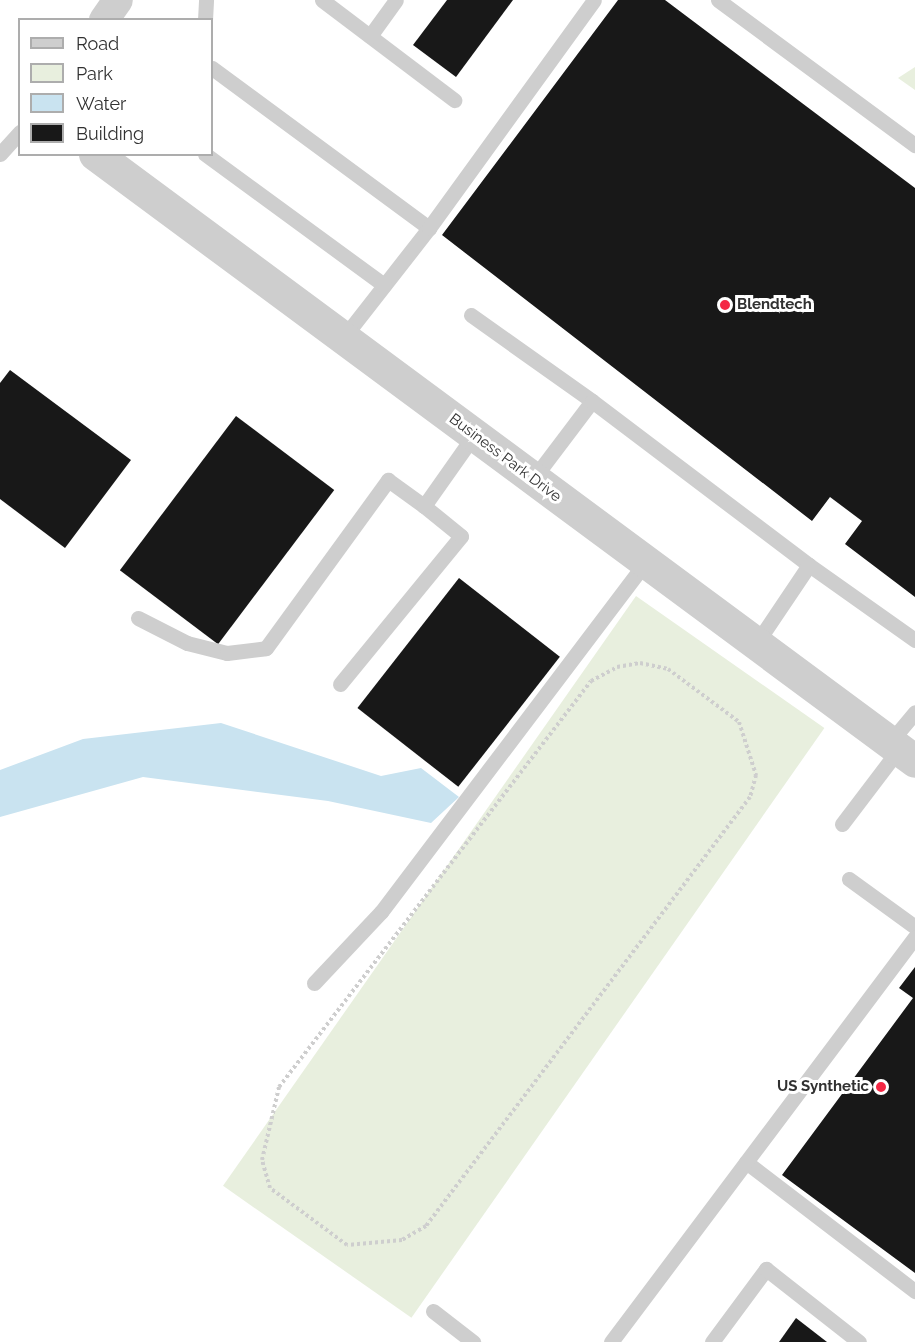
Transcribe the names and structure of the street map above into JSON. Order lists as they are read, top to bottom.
{
  "streets": {
    "street": ["Business Park Drive"]
  },
  "places": ["Blendtech", "US Synthetic"],
  "legend": [
    "Road",
    "Park",
    "Water",
    "Building"
  ]
}
